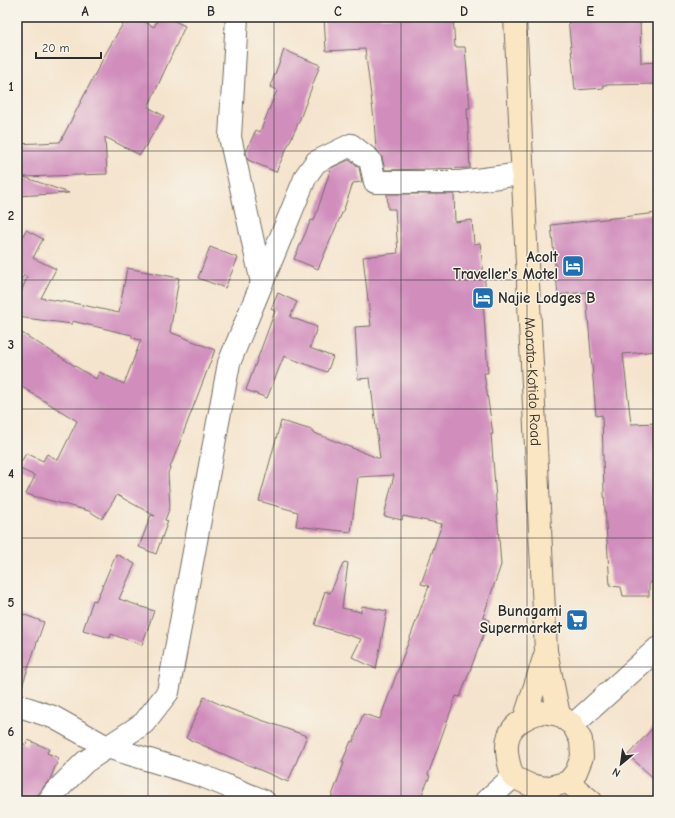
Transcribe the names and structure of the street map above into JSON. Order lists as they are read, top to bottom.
{
  "streets": {
    "main road": ["Moroto-Kotido Road"]
  },
  "places": {
    "hotel": ["Acolt Traveller's Motel", "Najie Lodges B"],
    "supermarket": ["Bunagami Supermarket"]
  },
  "scale_bar": "20 m",
  "north": "bottom left",
  "grid": {
    "columns": [
      "A",
      "B",
      "C",
      "D",
      "E"
    ],
    "rows": [
      "1",
      "2",
      "3",
      "4",
      "5",
      "6"
    ]
  }
}
